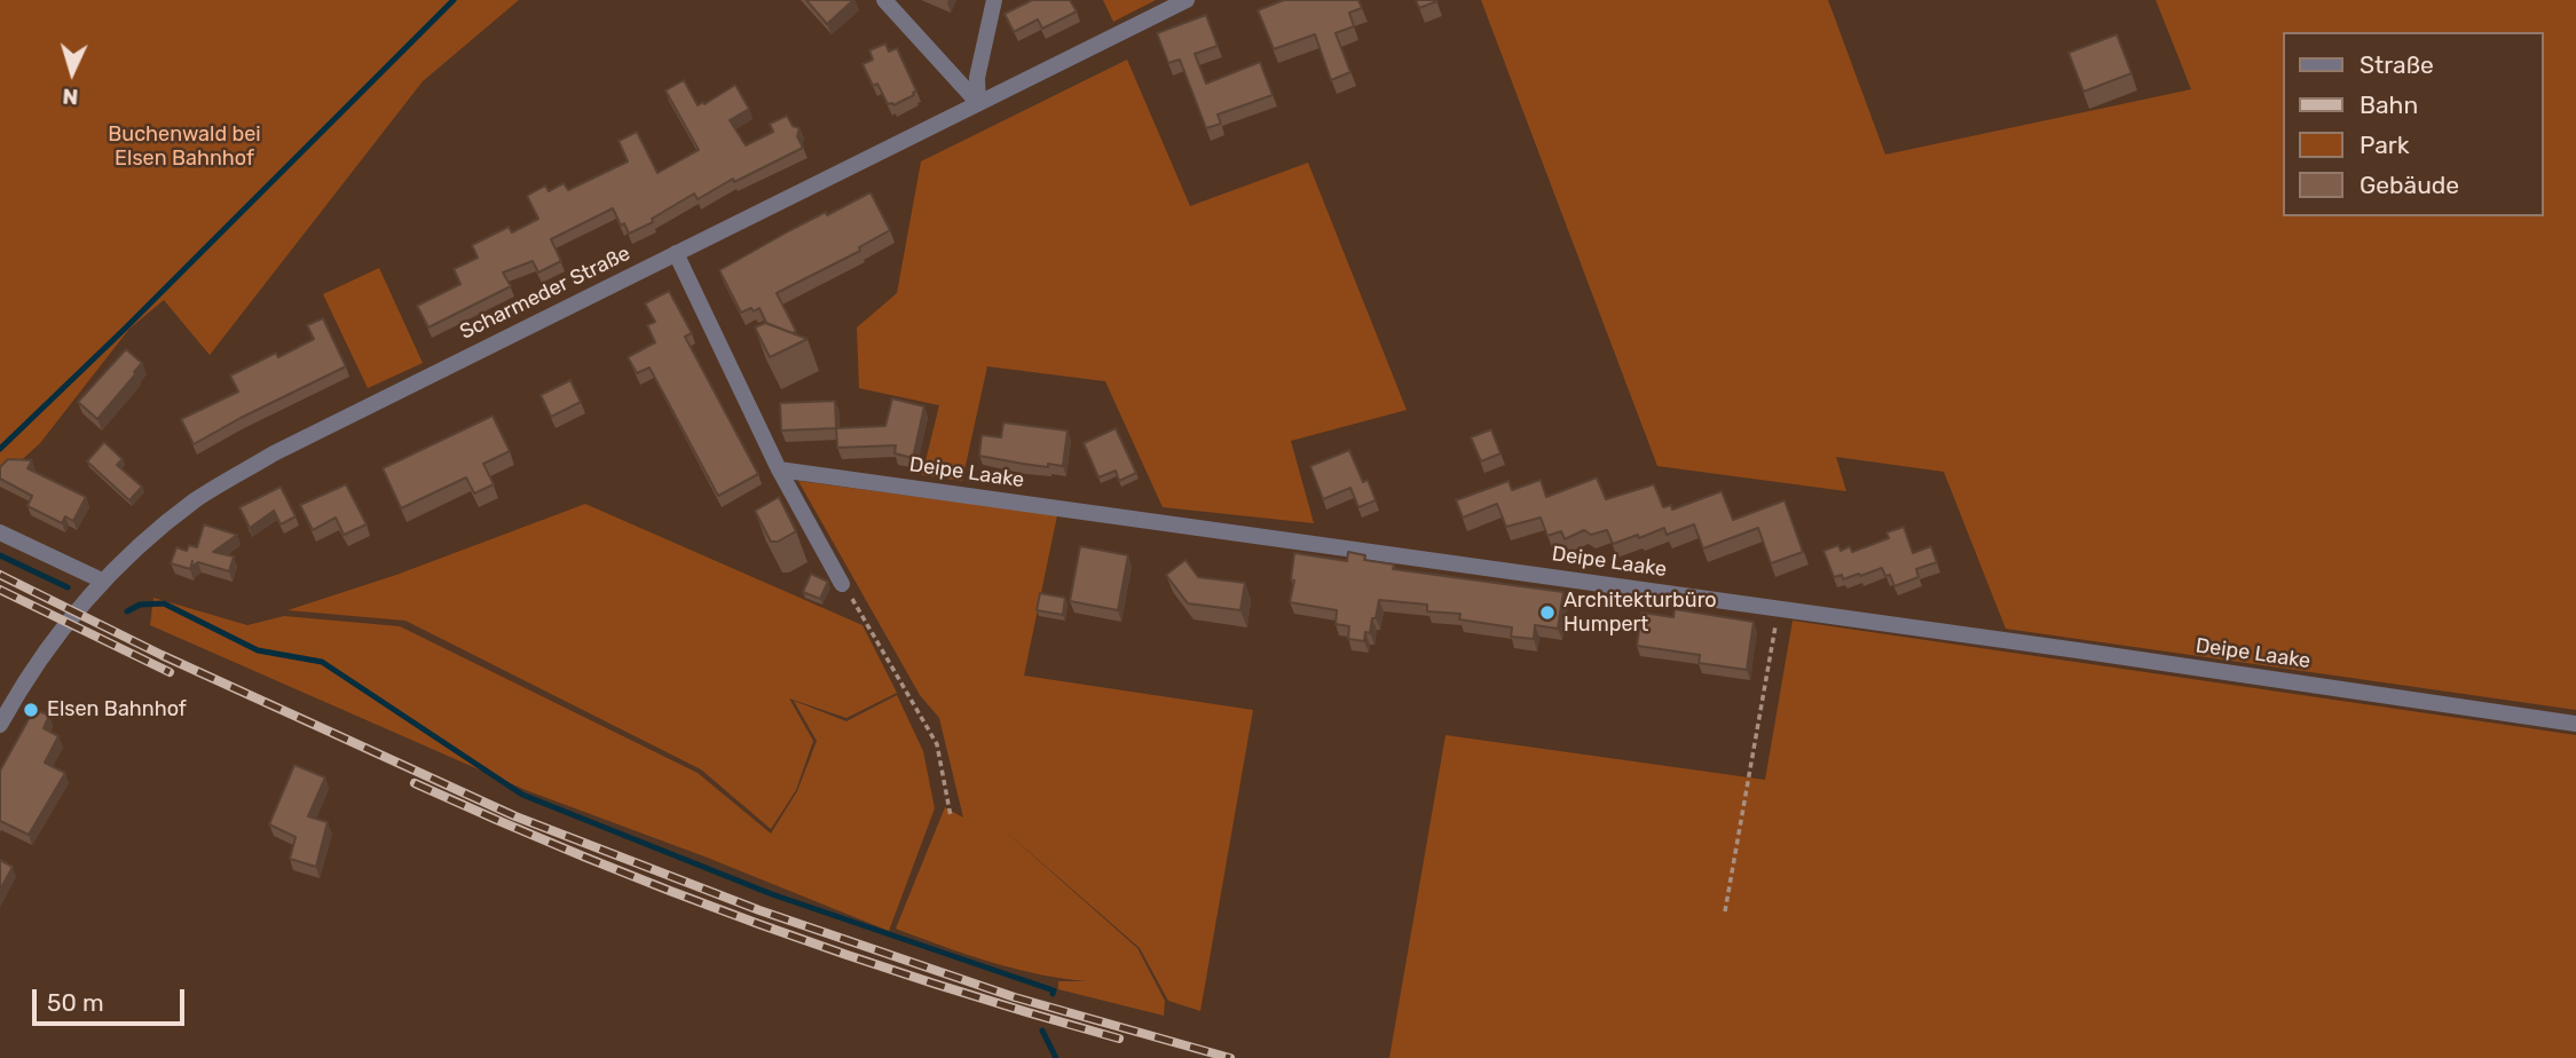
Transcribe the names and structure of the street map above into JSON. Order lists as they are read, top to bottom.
{
  "streets": {
    "street": ["Scharmeder Straße", "Deipe Laake"]
  },
  "parks": ["Buchenwald bei Elsen Bahnhof"],
  "places": ["Architekturbüro Humpert", "Elsen Bahnhof"],
  "legend": [
    "Straße",
    "Bahn",
    "Park",
    "Gebäude"
  ],
  "scale_bar": "50 m",
  "north": "bottom"
}
